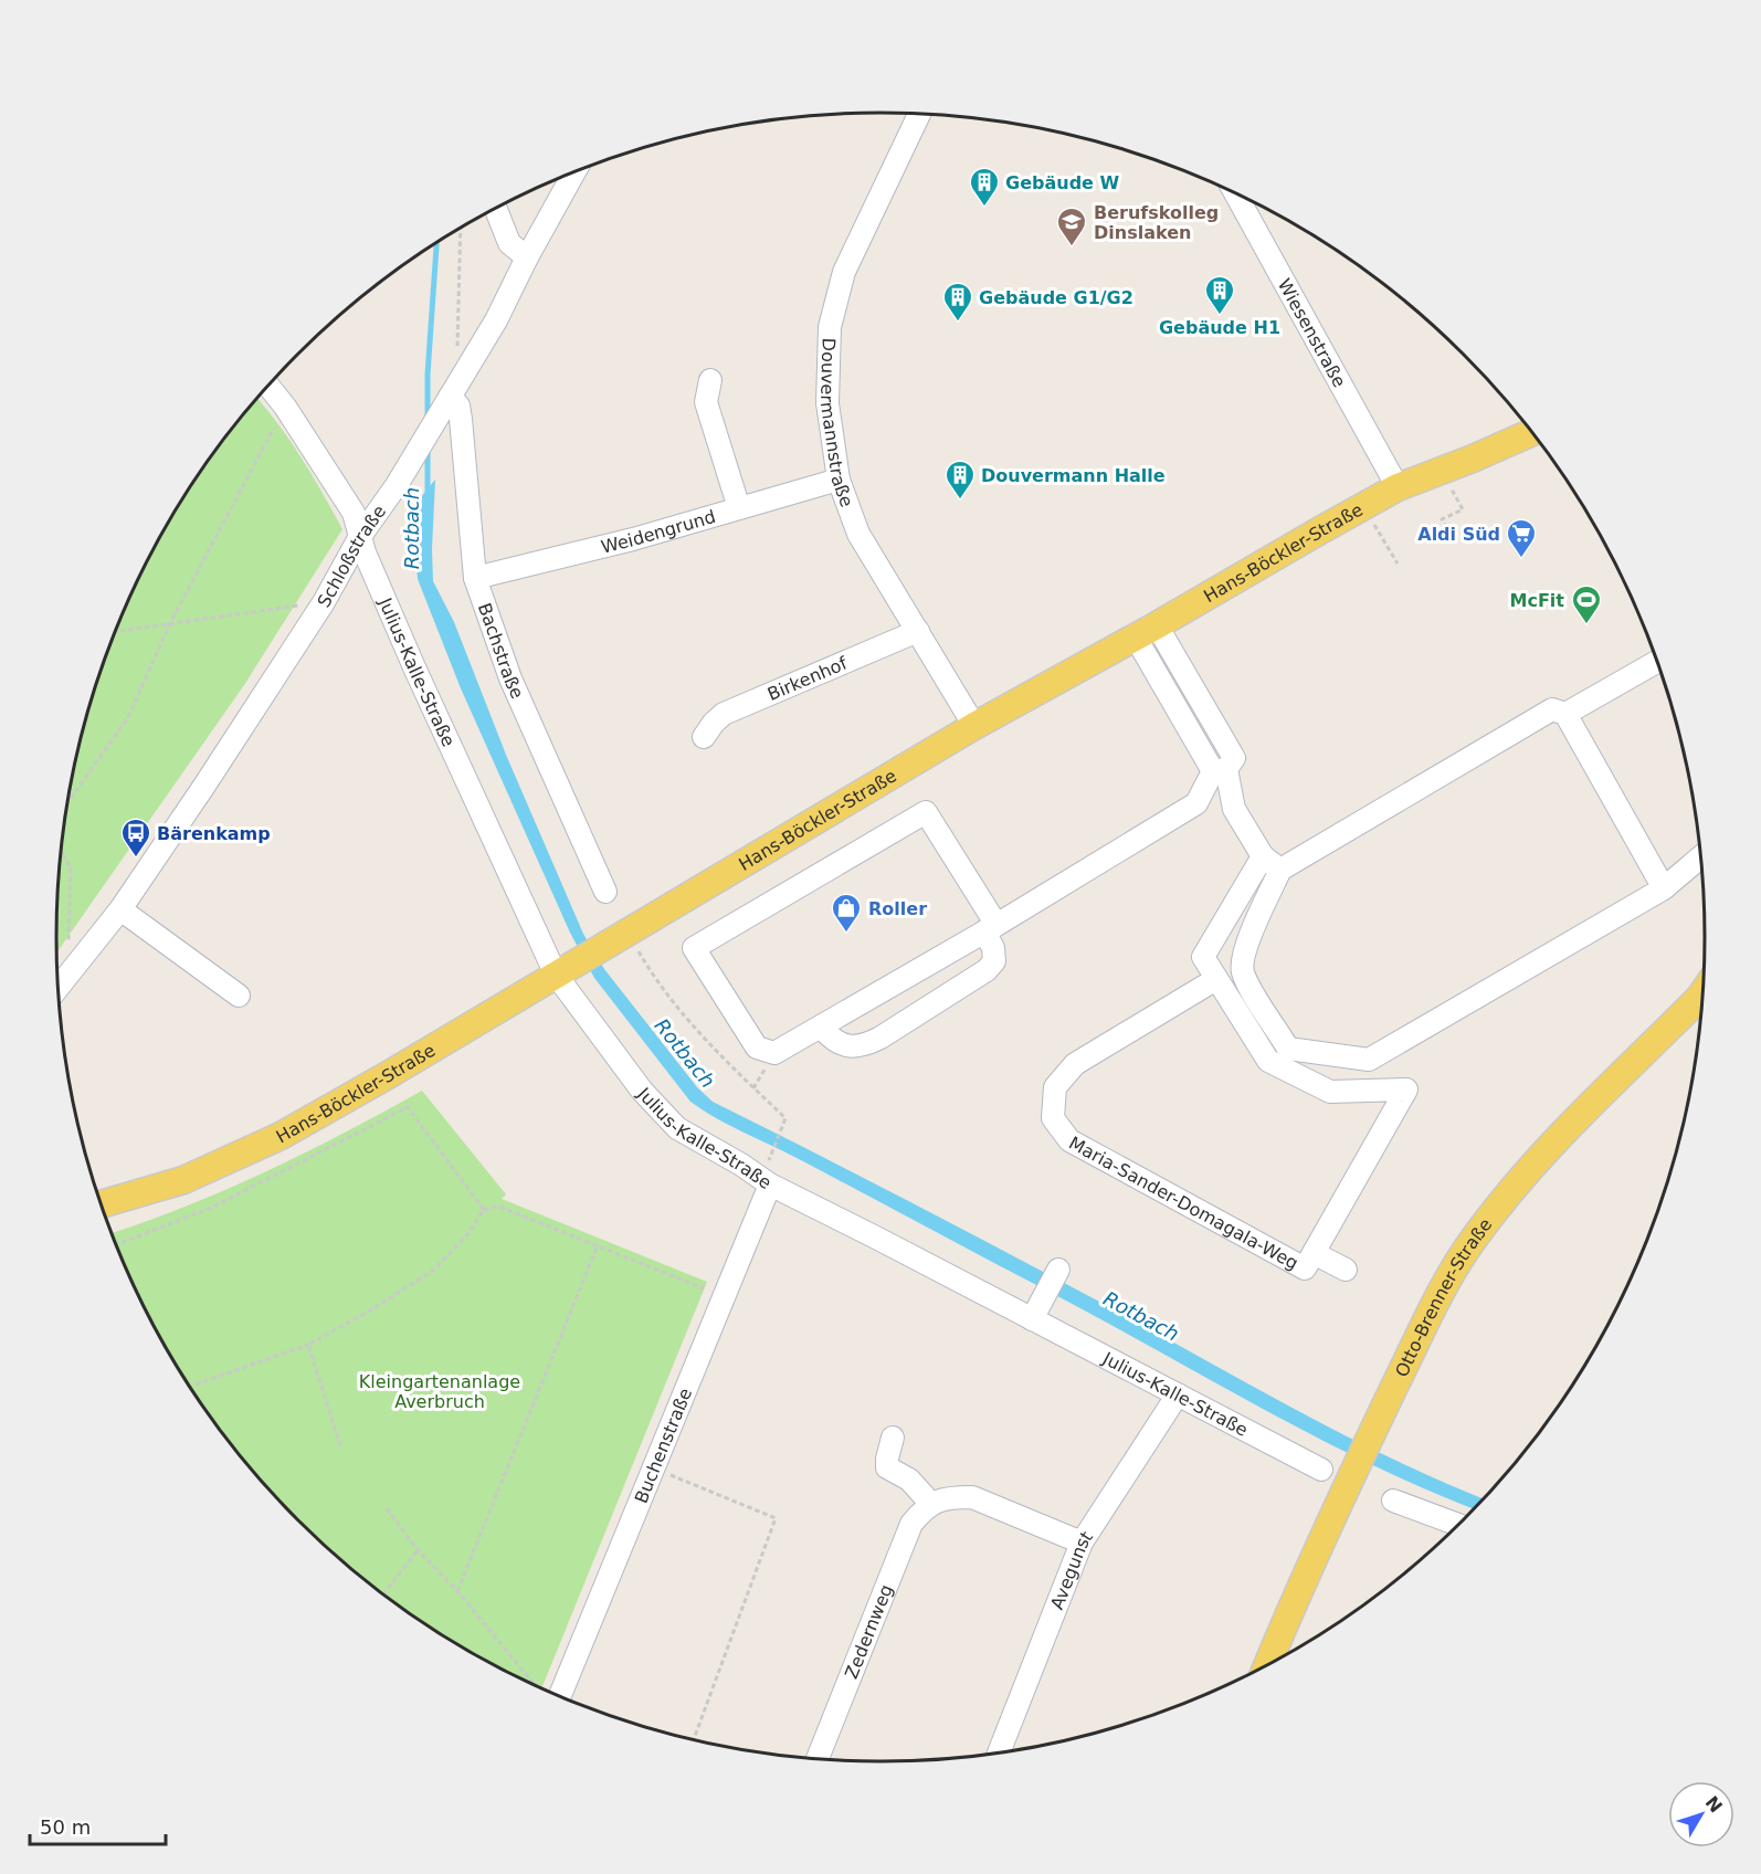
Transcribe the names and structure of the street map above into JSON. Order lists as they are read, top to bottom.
{
  "streets": {
    "main road": ["Hans-Böckler-Straße", "Otto-Brenner-Straße"],
    "street": [
      "Wiesenstraße",
      "Douvermannstraße",
      "Weidengrund",
      "Schloßstraße",
      "Bachstraße",
      "Julius-Kalle-Straße",
      "Birkenhof",
      "Maria-Sander-Domagala-Weg",
      "Buchenstraße",
      "Avegunst",
      "Zedernweg"
    ]
  },
  "crossings": [
    ["Wiesenstraße", "Hans-Böckler-Straße"],
    ["Douvermannstraße", "Weidengrund"],
    ["Douvermannstraße", "Hans-Böckler-Straße"],
    ["Douvermannstraße", "Birkenhof"],
    ["Weidengrund", "Bachstraße"],
    ["Hans-Böckler-Straße", "Julius-Kalle-Straße"],
    ["Schloßstraße", "Bachstraße"],
    ["Schloßstraße", "Julius-Kalle-Straße"],
    ["Julius-Kalle-Straße", "Buchenstraße"],
    ["Julius-Kalle-Straße", "Avegunst"]
  ],
  "water": ["Rotbach"],
  "parks": ["Kleingartenanlage Averbruch"],
  "places": {
    "building": [
      "Gebäude W",
      "Gebäude H1",
      "Gebäude G1/G2",
      "Douvermann Halle"
    ],
    "school or university": ["Berufskolleg Dinslaken"],
    "supermarket": ["Aldi Süd"],
    "sports": ["McFit"],
    "bus stop": ["Bärenkamp"],
    "shop": ["Roller"]
  },
  "scale_bar": "50 m",
  "north": "top right"
}
